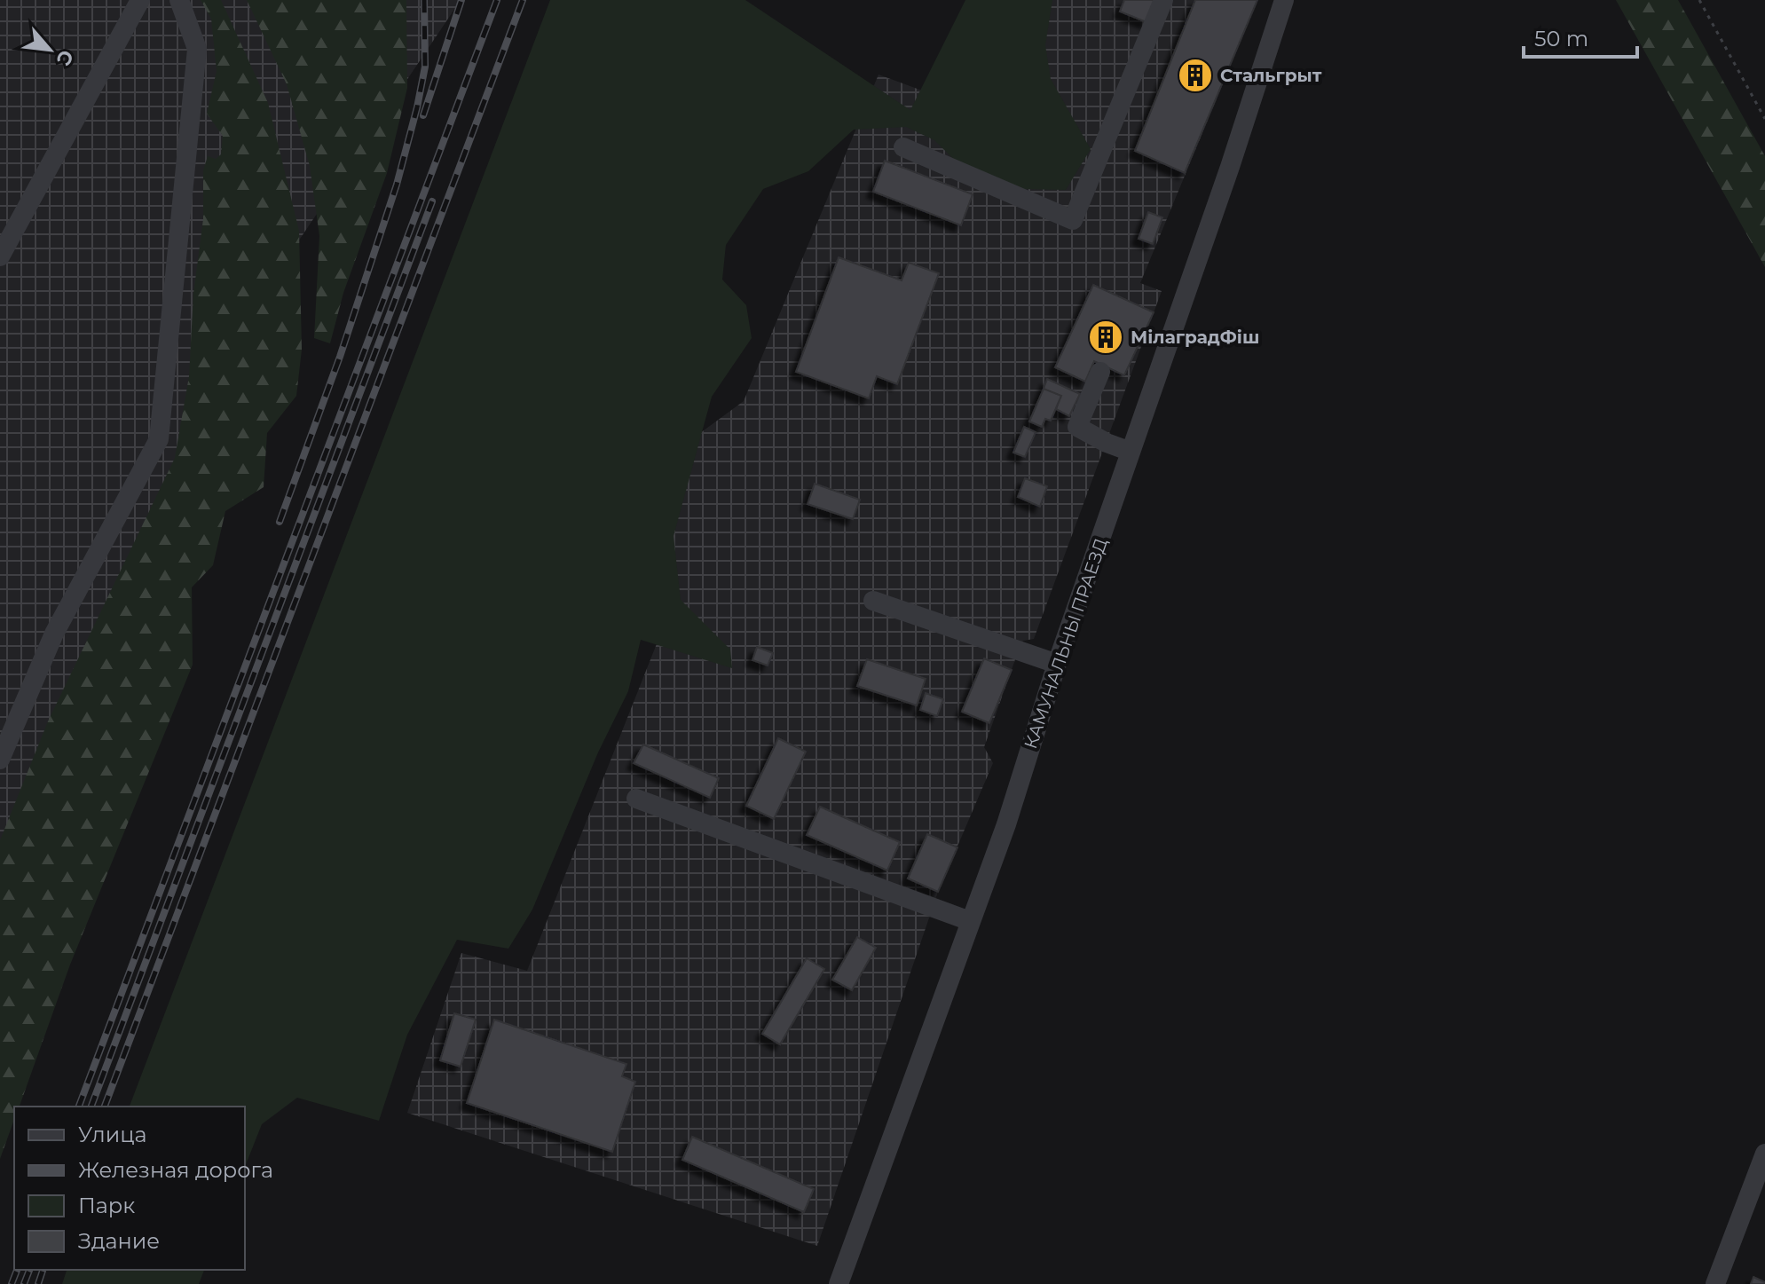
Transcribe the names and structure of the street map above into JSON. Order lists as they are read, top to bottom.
{
  "streets": {
    "street": ["КАМУНАЛЬНЫ ПРАЕЗД"]
  },
  "places": {
    "building": ["Стальгрыт", "МілаградФіш"]
  },
  "legend": [
    "Улица",
    "Железная дорога",
    "Парк",
    "Здание"
  ],
  "scale_bar": "50 m",
  "north": "bottom right"
}
